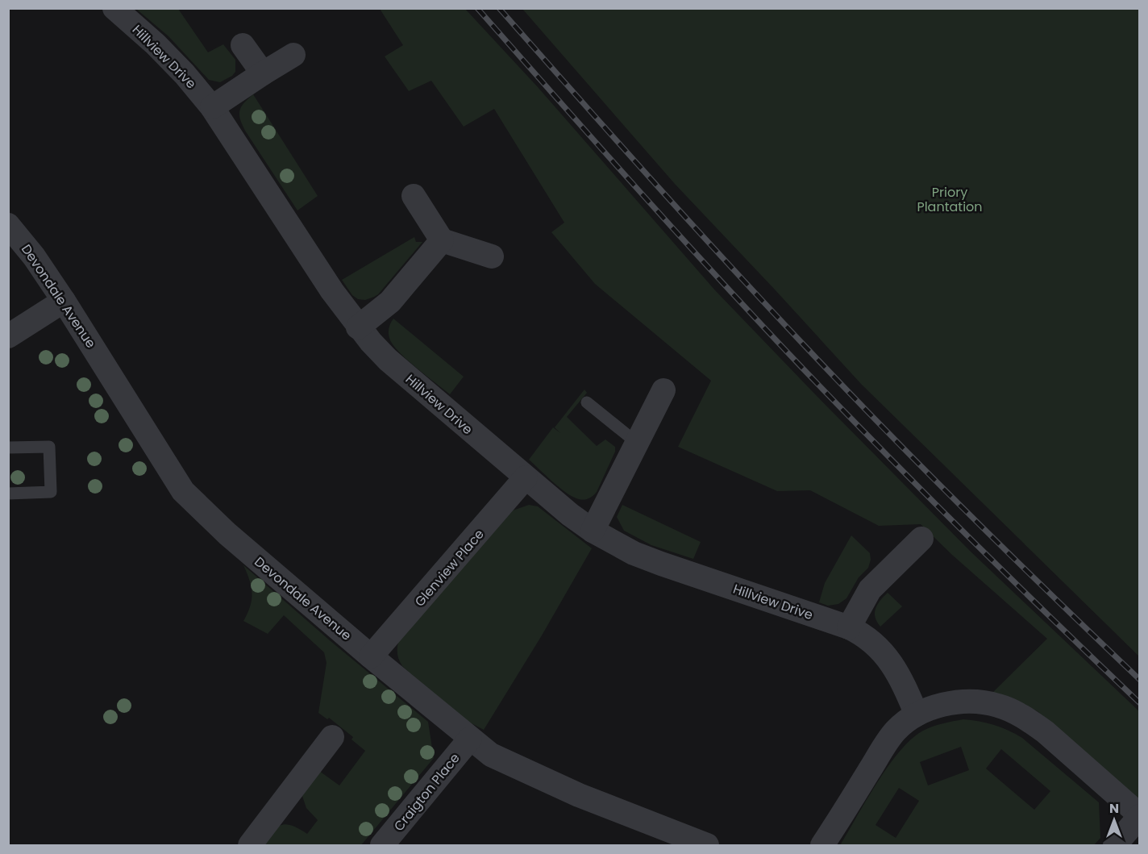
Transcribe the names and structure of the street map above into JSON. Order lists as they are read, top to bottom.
{
  "streets": {
    "street": [
      "Hillview Drive",
      "Devondale Avenue",
      "Glenview Place",
      "Craigton Place"
    ]
  },
  "crossings": [
    ["Hillview Drive", "Glenview Place"],
    ["Devondale Avenue", "Glenview Place"],
    ["Devondale Avenue", "Craigton Place"]
  ],
  "parks": ["Priory Plantation"],
  "north": "top"
}
